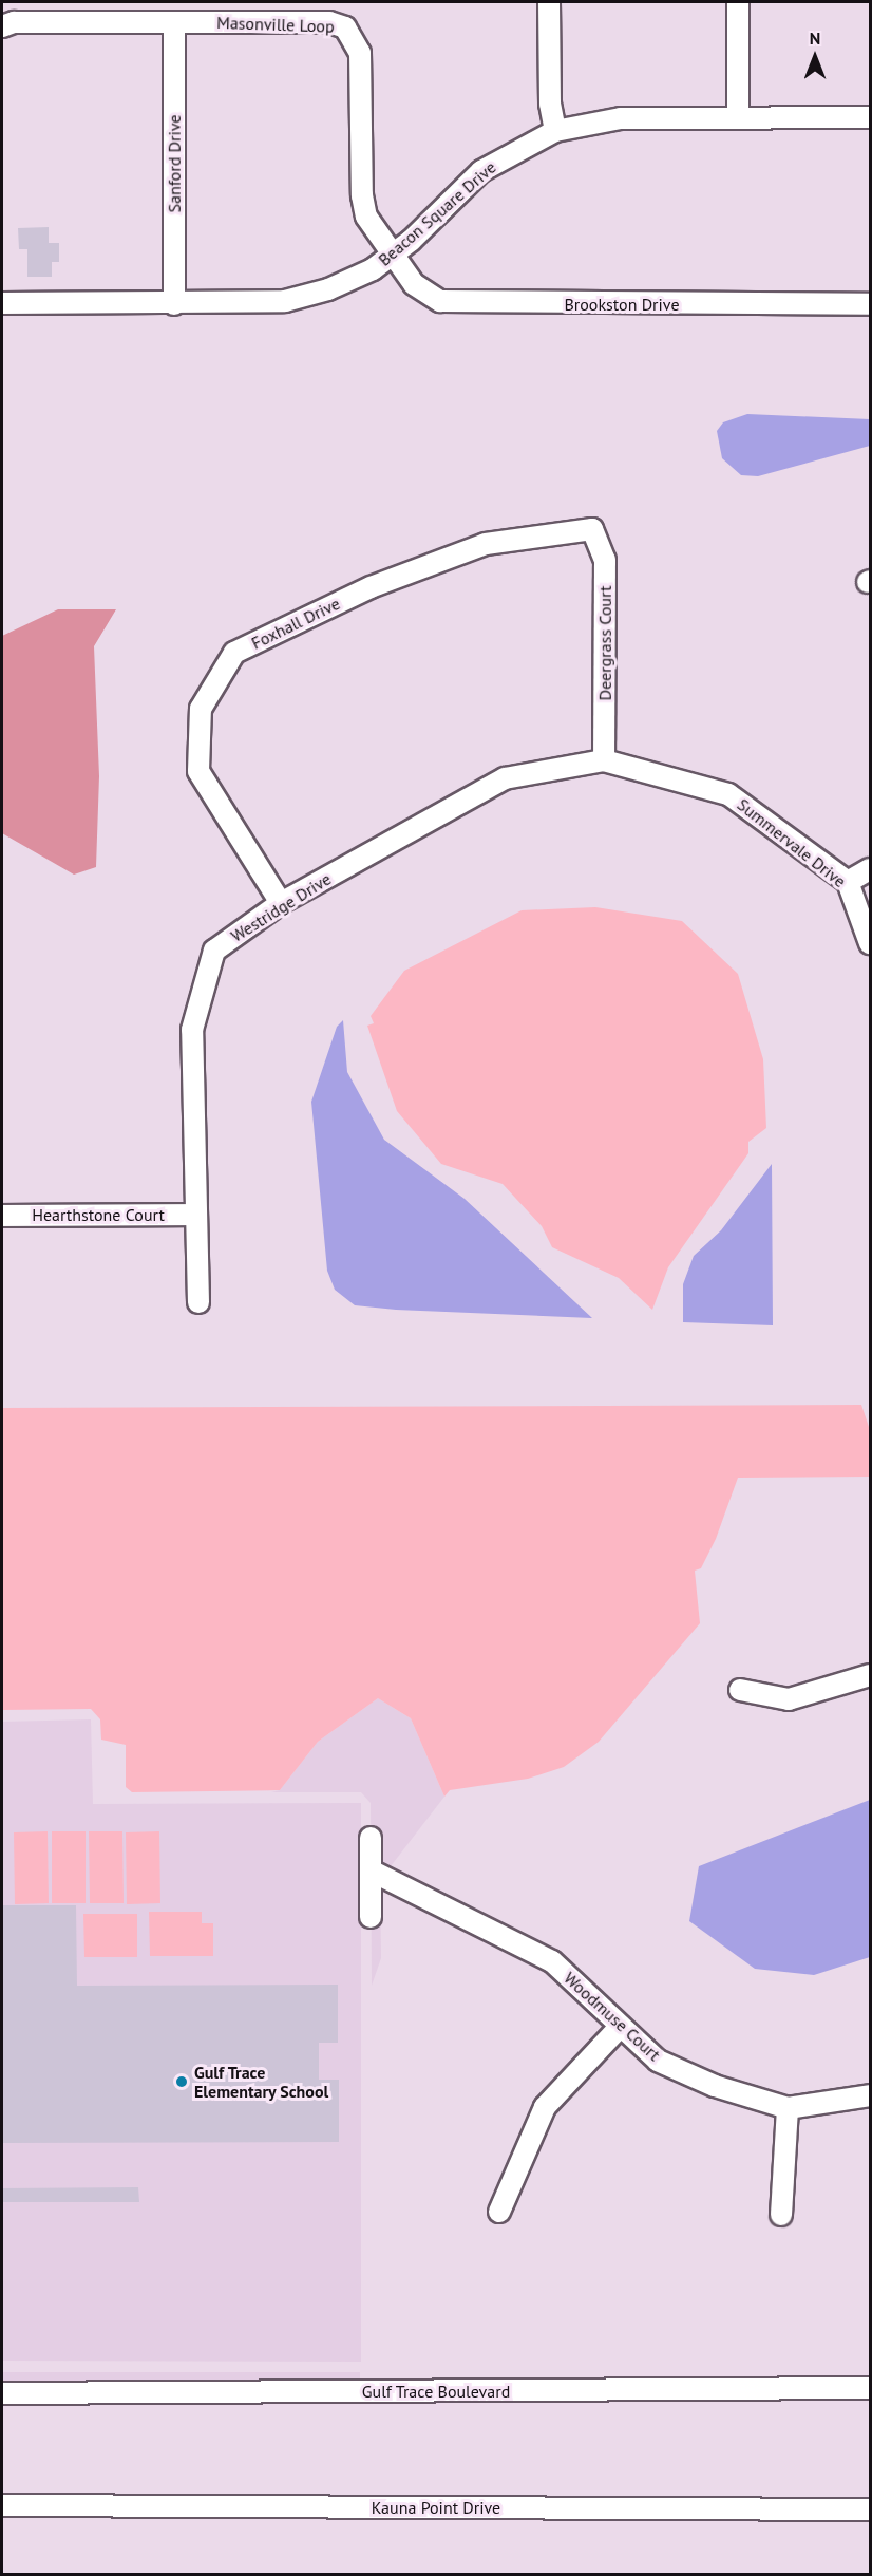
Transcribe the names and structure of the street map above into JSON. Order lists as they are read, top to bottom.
{
  "streets": {
    "street": [
      "Masonville Loop",
      "Sanford Drive",
      "Beacon Square Drive",
      "Brookston Drive",
      "Foxhall Drive",
      "Deergrass Court",
      "Summervale Drive",
      "Westridge Drive",
      "Hearthstone Court",
      "Woodmuse Court",
      "Gulf Trace Boulevard",
      "Kauna Point Drive"
    ]
  },
  "crossings": [
    ["Masonville Loop", "Sanford Drive"],
    ["Masonville Loop", "Beacon Square Drive"],
    ["Masonville Loop", "Brookston Drive"],
    ["Sanford Drive", "Beacon Square Drive"],
    ["Beacon Square Drive", "Brookston Drive"],
    ["Foxhall Drive", "Deergrass Court"],
    ["Foxhall Drive", "Westridge Drive"],
    ["Deergrass Court", "Summervale Drive"],
    ["Deergrass Court", "Westridge Drive"],
    ["Summervale Drive", "Westridge Drive"],
    ["Westridge Drive", "Hearthstone Court"]
  ],
  "places": ["Gulf Trace Elementary School"],
  "north": "top"
}
